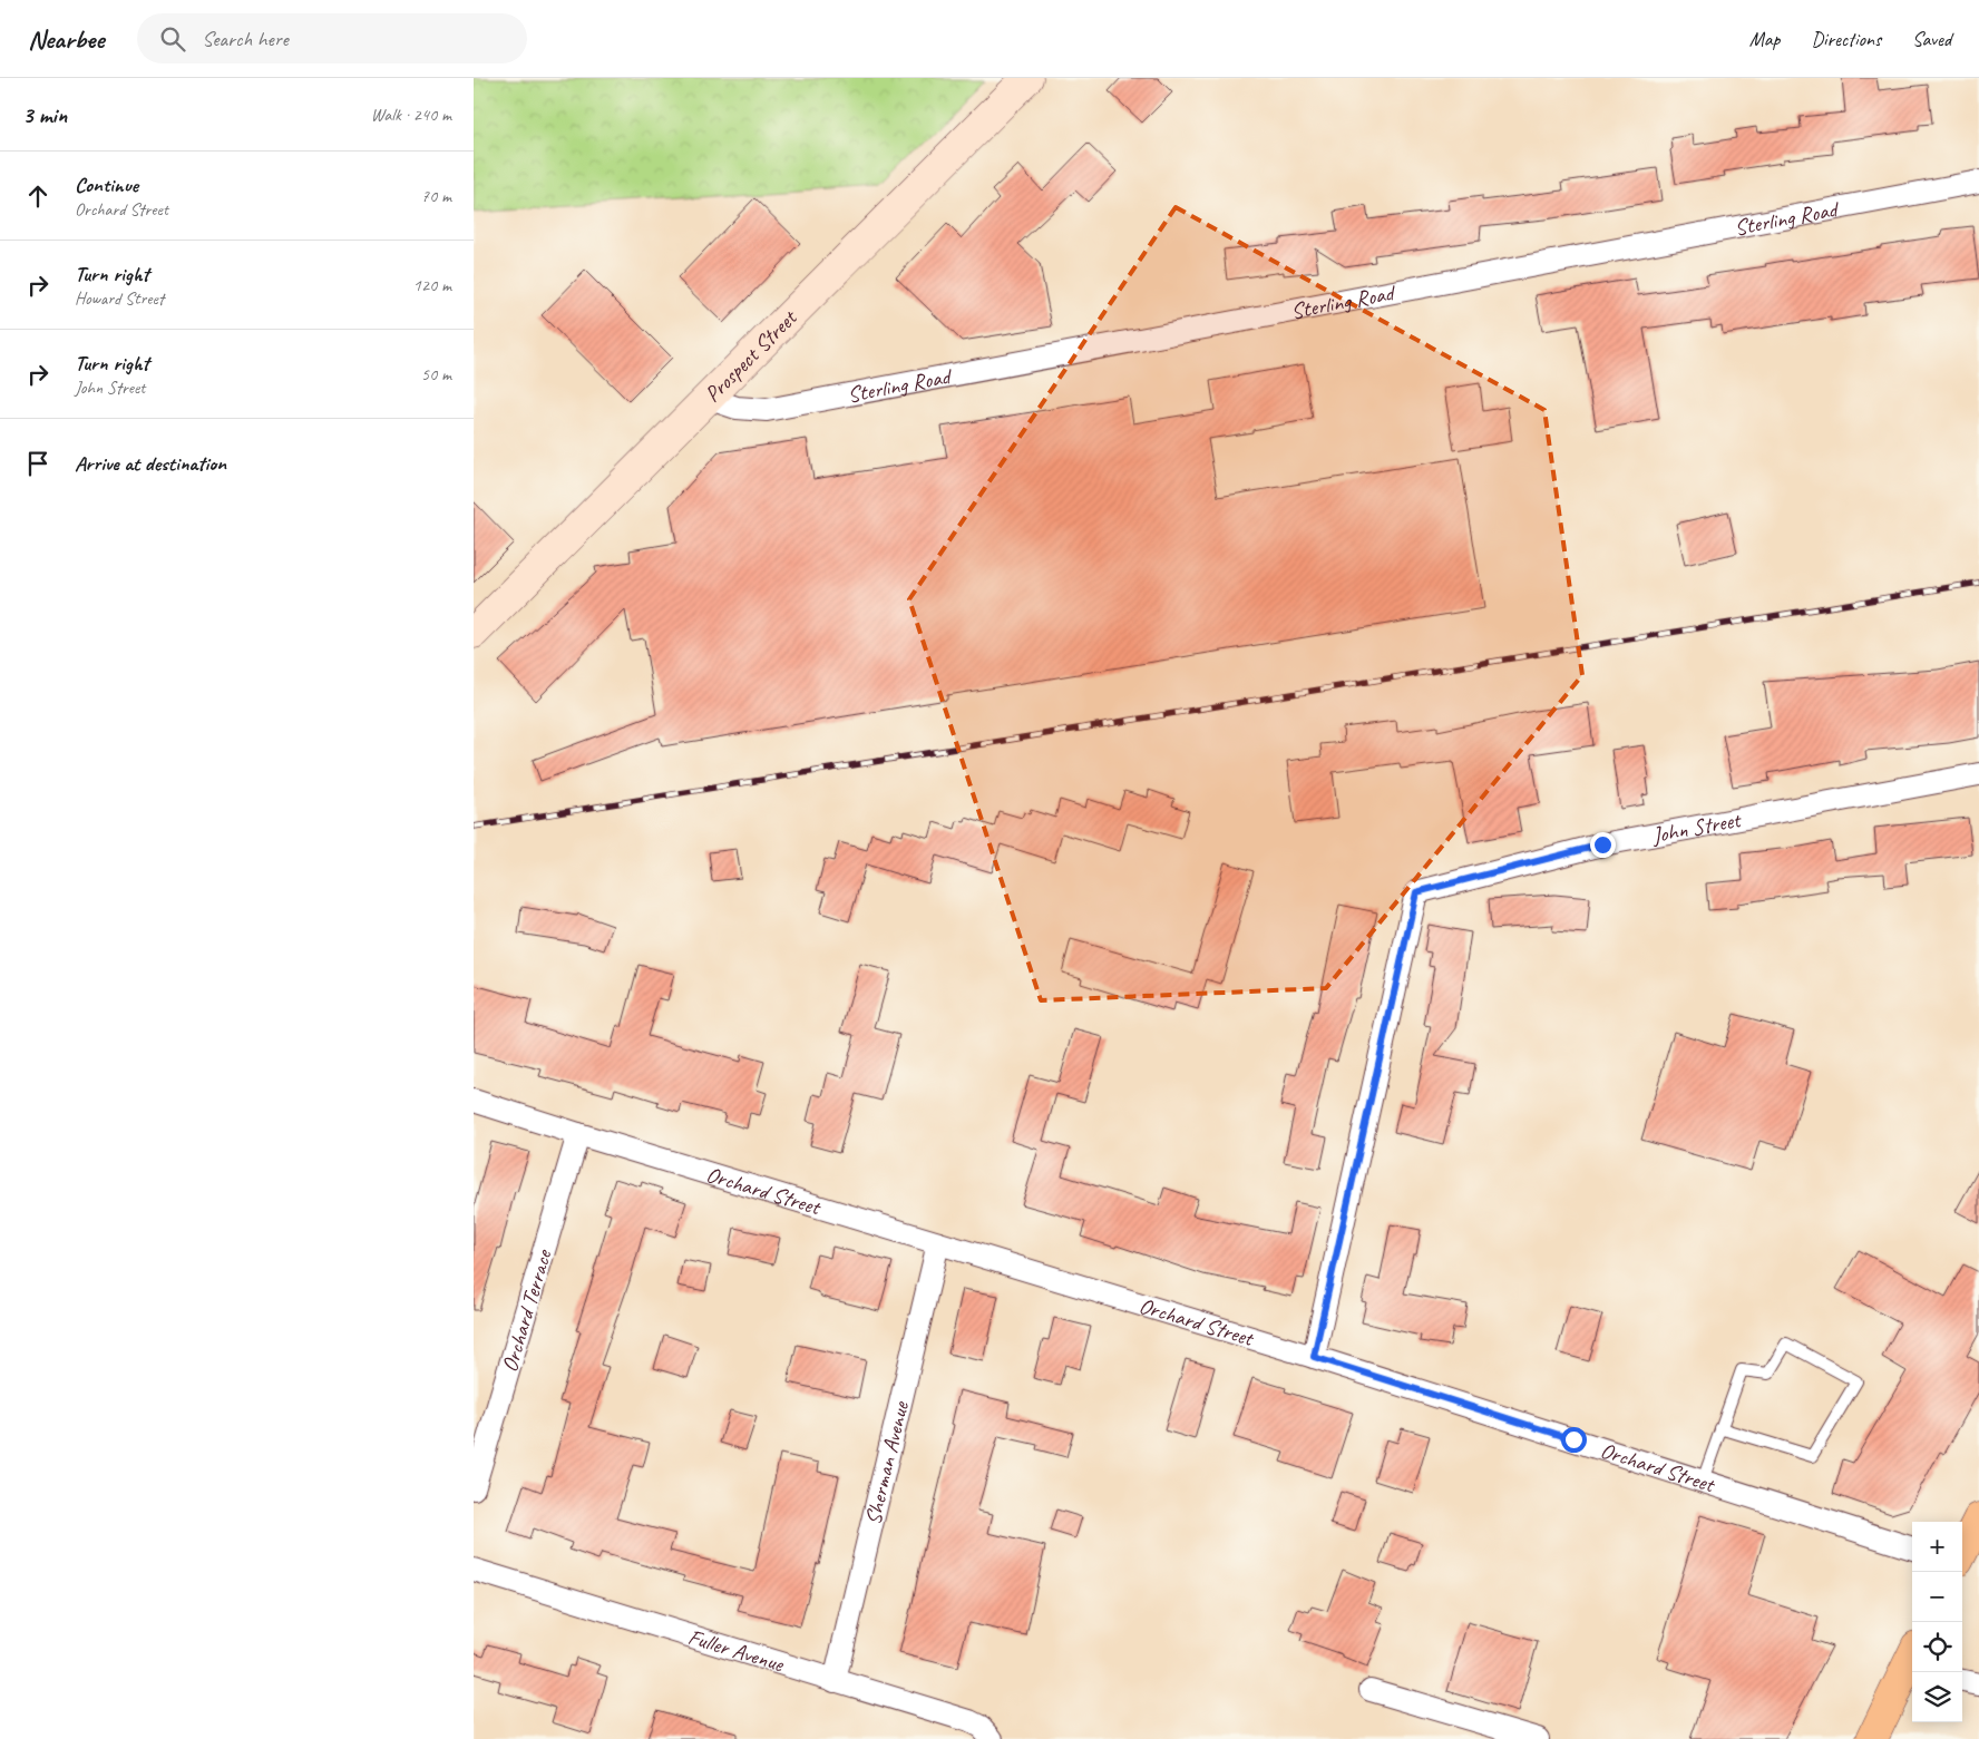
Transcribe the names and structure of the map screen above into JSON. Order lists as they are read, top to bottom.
{
  "streets": {
    "main road": ["Prospect Street"],
    "street": [
      "Sterling Road",
      "John Street",
      "Orchard Street",
      "Orchard Terrace",
      "Sherman Avenue",
      "Fuller Avenue"
    ]
  },
  "crossings": [
    ["Sterling Road", "Prospect Street"],
    ["John Street", "Orchard Street"],
    ["Orchard Street", "Orchard Terrace"],
    ["Orchard Street", "Sherman Avenue"],
    ["Sherman Avenue", "Fuller Avenue"]
  ],
  "page": {
    "header": "Nearbee",
    "search": "Search here",
    "nav": ["Map", "Directions", "Saved"],
    "heading": ["3 min", "Walk · 240 m"],
    "list": [
      ["Continue", "Orchard Street", "70 m"],
      ["Turn right", "Howard Street", "120 m"],
      ["Turn right", "John Street", "50 m"],
      "Arrive at destination"
    ],
    "map_buttons": ["+", "−"]
  }
}
